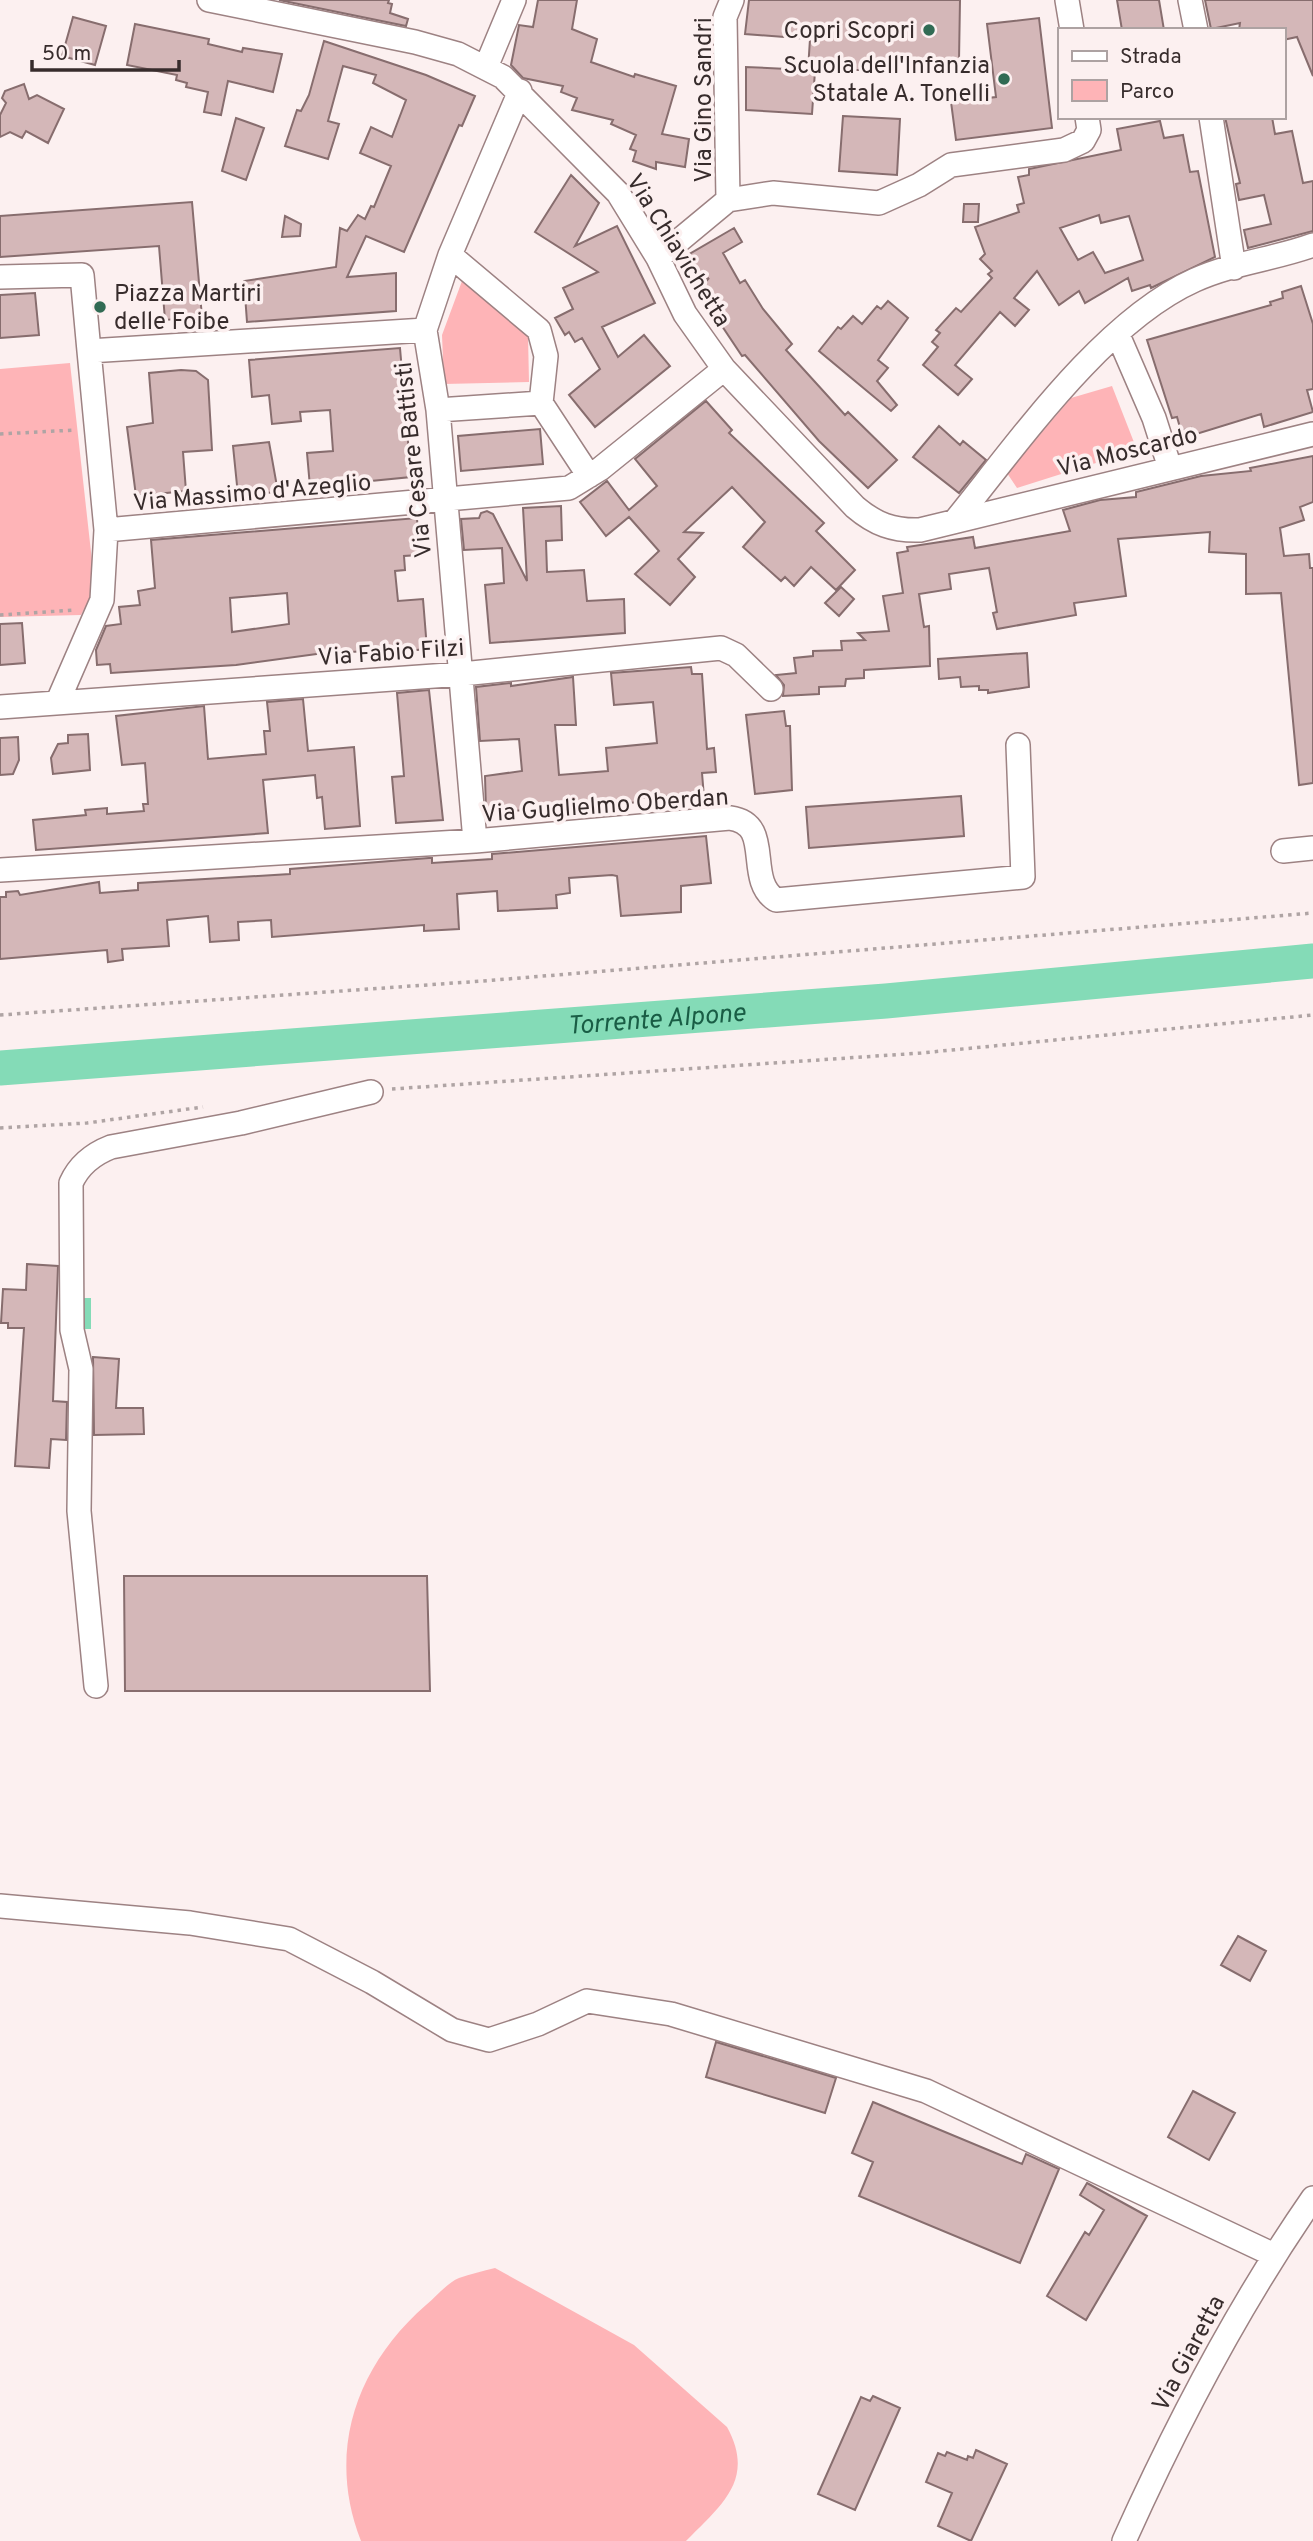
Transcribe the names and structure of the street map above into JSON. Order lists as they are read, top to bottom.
{
  "streets": {
    "street": [
      "Via Gino Sandri",
      "Via Chiavichetta",
      "Via Moscardo",
      "Via Cesare Battisti",
      "Via Massimo d'Azeglio",
      "Via Fabio Filzi",
      "Via Guglielmo Oberdan",
      "Via Giaretta"
    ]
  },
  "crossings": [
    ["Via Gino Sandri", "Via Chiavichetta"],
    ["Via Chiavichetta", "Via Moscardo"],
    ["Via Chiavichetta", "Via Cesare Battisti"],
    ["Via Chiavichetta", "Via Massimo d'Azeglio"],
    ["Via Cesare Battisti", "Via Massimo d'Azeglio"],
    ["Via Cesare Battisti", "Via Fabio Filzi"],
    ["Via Cesare Battisti", "Via Guglielmo Oberdan"],
    ["Via Massimo d'Azeglio", "Via Fabio Filzi"]
  ],
  "water": ["Torrente Alpone"],
  "places": ["Copri Scopri", "Scuola dell'Infanzia Statale A. Tonelli", "Piazza Martiri delle Foibe"],
  "legend": ["Strada", "Parco"],
  "scale_bar": "50 m"
}
